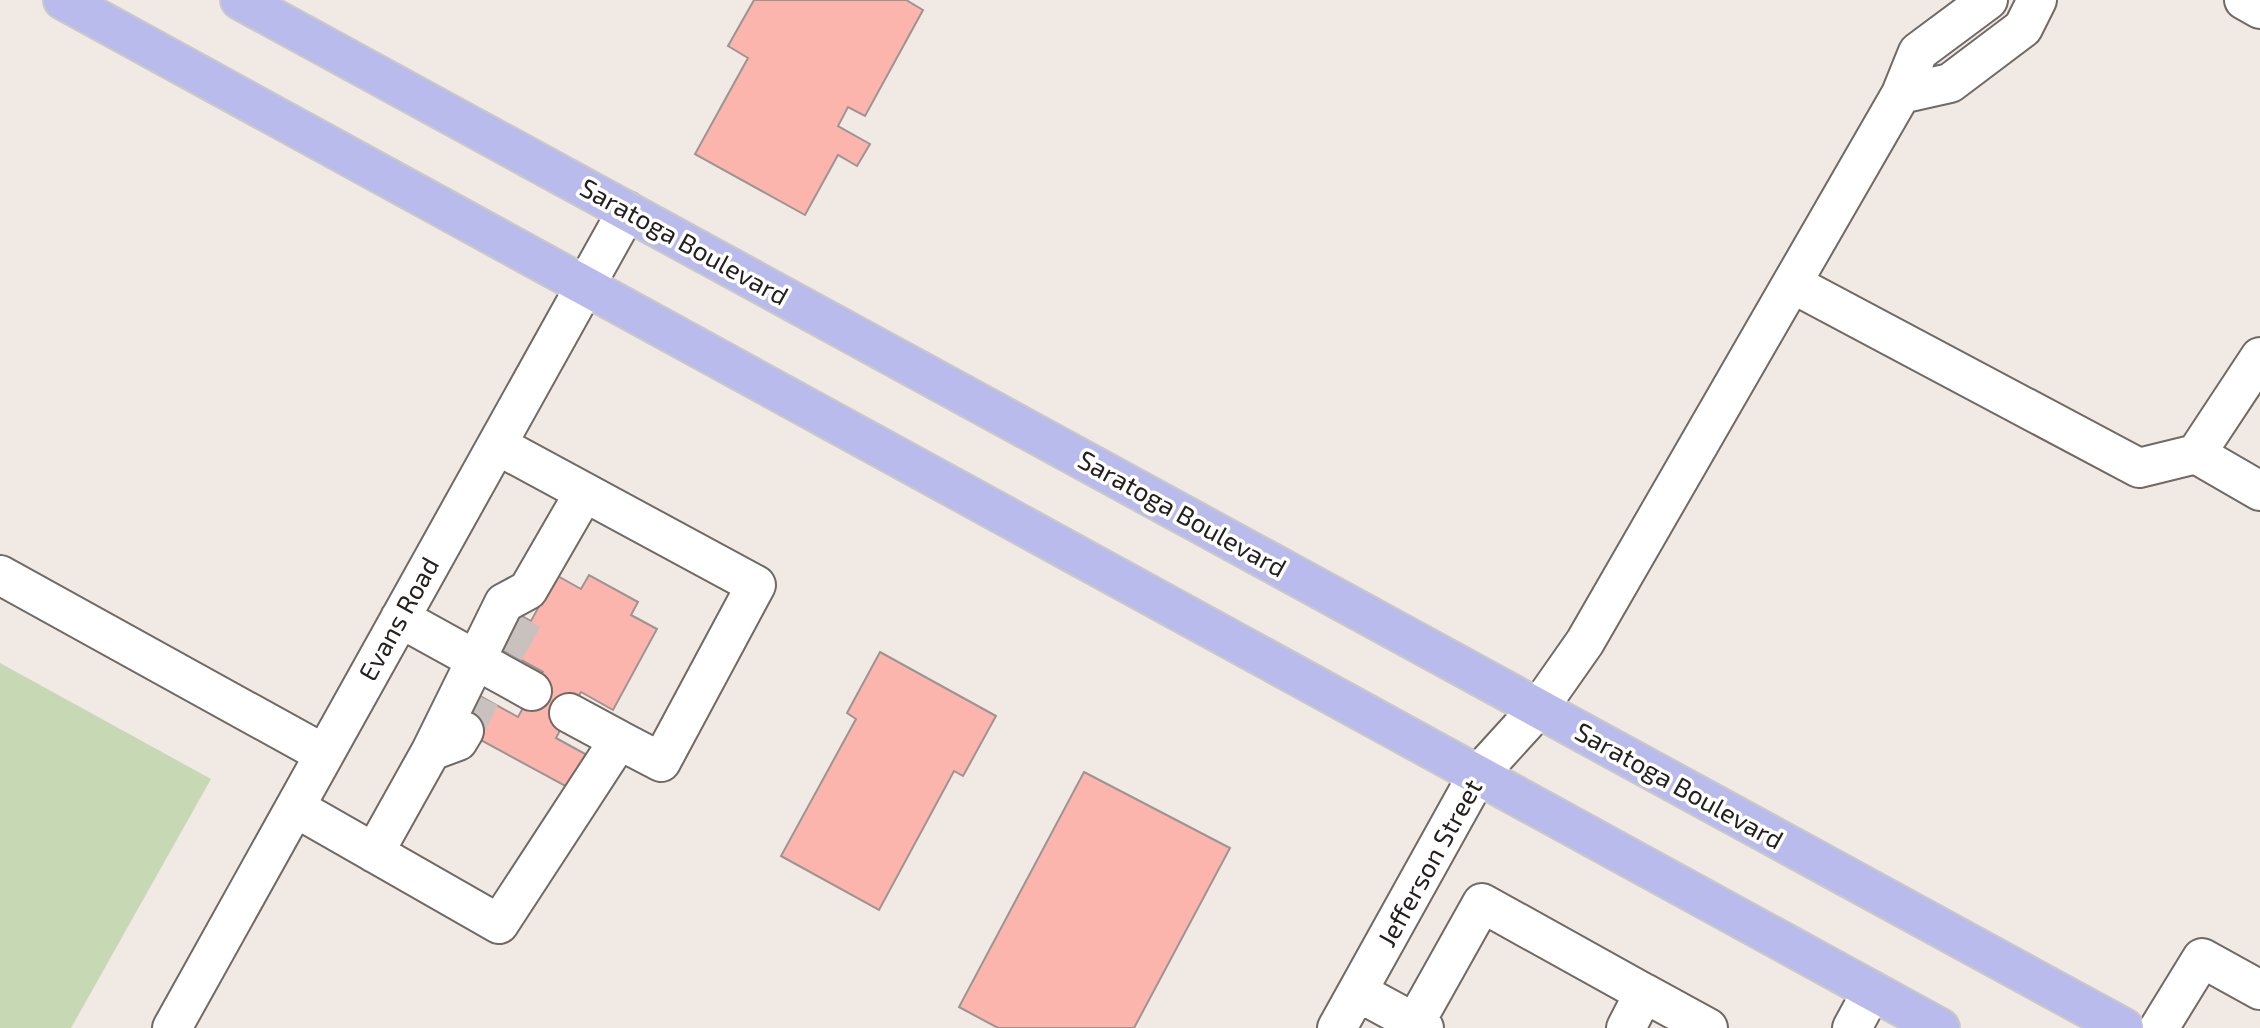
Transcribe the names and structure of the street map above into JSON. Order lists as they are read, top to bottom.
{
  "streets": {
    "main road": ["Saratoga Boulevard"],
    "street": ["Evans Road", "Jefferson Street"]
  },
  "crossings": [
    ["Saratoga Boulevard", "Evans Road"],
    ["Saratoga Boulevard", "Jefferson Street"]
  ]
}
